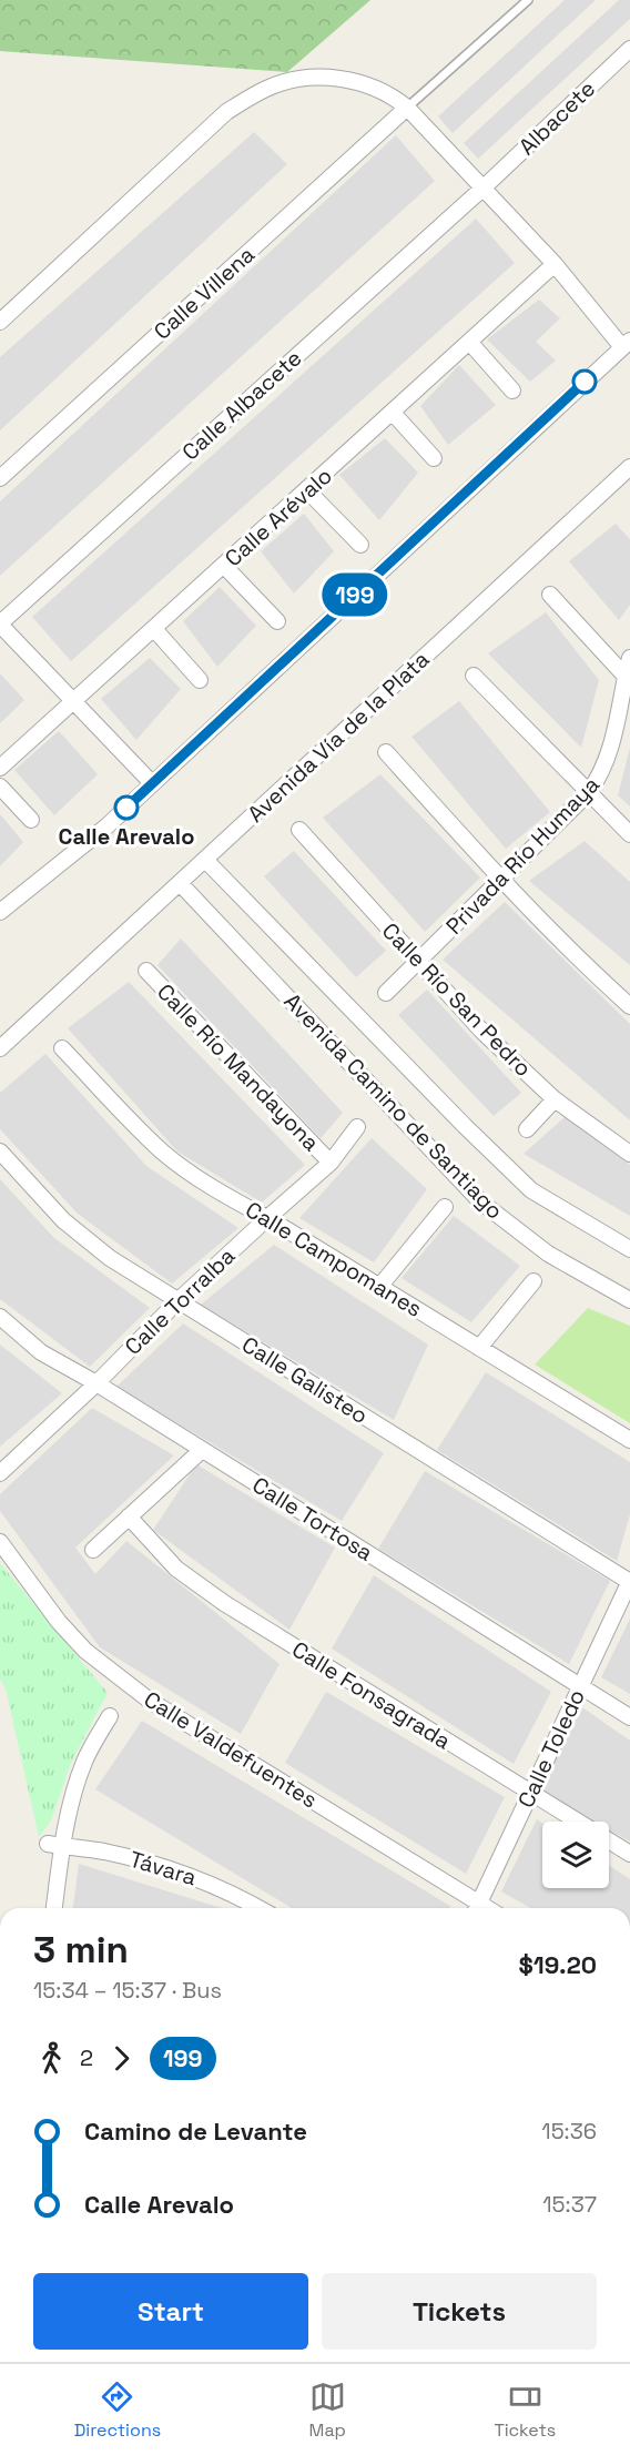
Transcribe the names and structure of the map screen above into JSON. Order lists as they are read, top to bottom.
{
  "streets": {
    "street": [
      "Albacete",
      "Calle Villena",
      "Calle Albacete",
      "Calle Arévalo",
      "Avenida Vía de la Plata",
      "Privada Río Humaya",
      "Calle Río San Pedro",
      "Calle Río Mandayona",
      "Avenida Camino de Santiago",
      "Calle Campomanes",
      "Calle Torralba",
      "Calle Galisteo",
      "Calle Tortosa",
      "Calle Fonsagrada",
      "Calle Toledo",
      "Calle Valdefuentes",
      "Távara"
    ]
  },
  "crossings": [
    ["Albacete", "Calle Albacete"],
    ["Avenida Vía de la Plata", "Avenida Camino de Santiago"],
    ["Privada Río Humaya", "Calle Río San Pedro"],
    ["Calle Río Mandayona", "Calle Torralba"],
    ["Calle Campomanes", "Calle Torralba"],
    ["Calle Torralba", "Calle Galisteo"],
    ["Calle Torralba", "Calle Tortosa"],
    ["Calle Galisteo", "Calle Toledo"],
    ["Calle Tortosa", "Calle Toledo"],
    ["Calle Fonsagrada", "Calle Toledo"]
  ],
  "places": ["Calle Arevalo"],
  "lines": ["bus line 199"],
  "page": {
    "on_map": "199",
    "heading": ["3 min", "15:34 – 15:37 · Bus", "$19.20"],
    "legs": ["2", "199"],
    "list": [
      {
        "name": "Camino de Levante",
        "value": "15:36"
      },
      {
        "name": "Calle Arevalo",
        "value": "15:37"
      }
    ],
    "buttons": ["Start", "Tickets"],
    "tabs": ["Directions", "Map", "Tickets"]
  }
}
